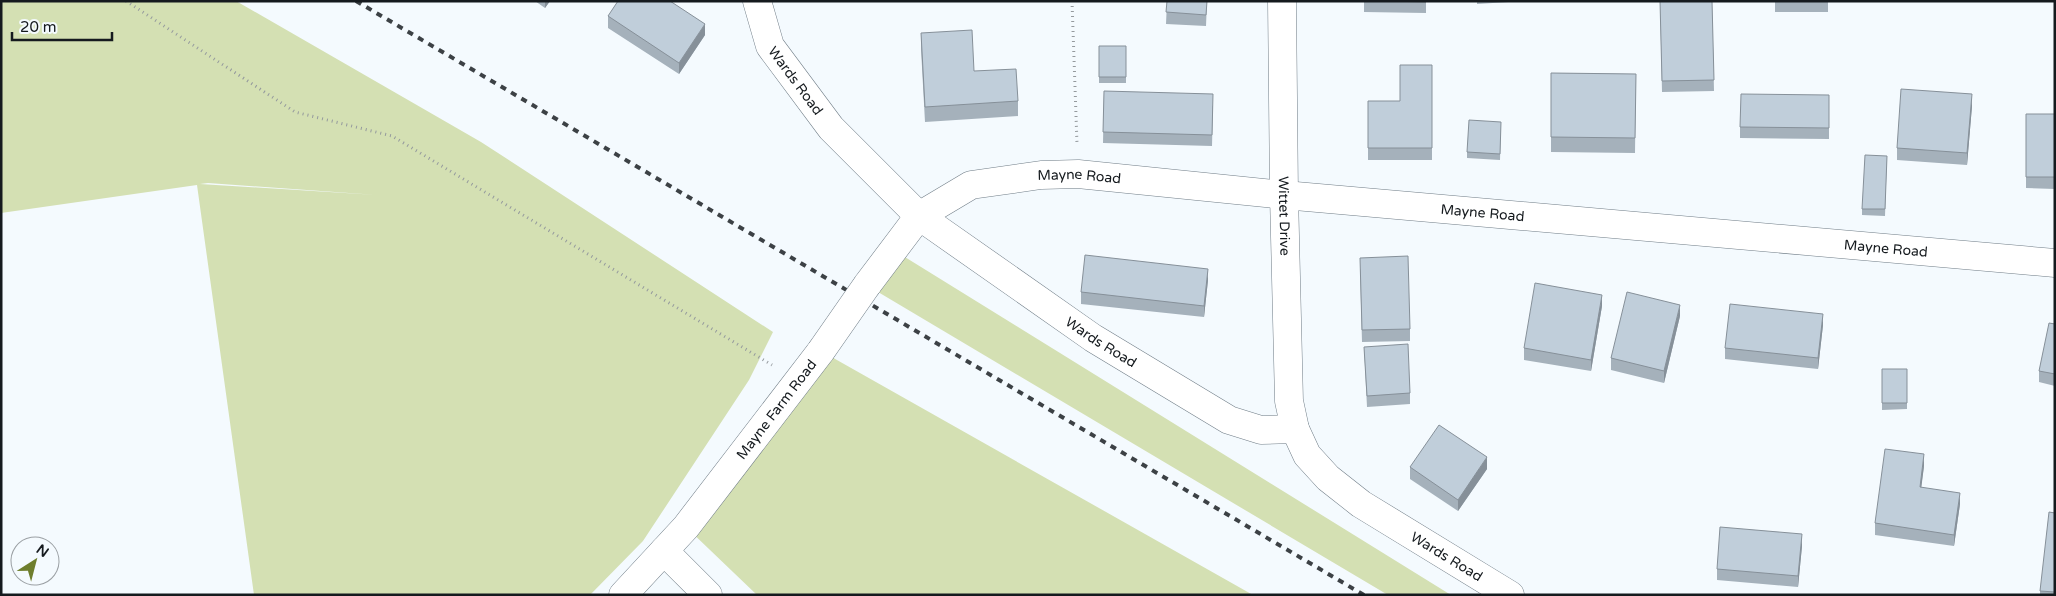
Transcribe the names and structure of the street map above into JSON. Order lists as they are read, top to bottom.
{
  "streets": {
    "street": [
      "Wards Road",
      "Mayne Road",
      "Wittet Drive",
      "Mayne Farm Road"
    ]
  },
  "crossings": [
    ["Wards Road", "Mayne Road"],
    ["Wards Road", "Wittet Drive"],
    ["Wards Road", "Mayne Farm Road"],
    ["Mayne Road", "Wittet Drive"],
    ["Mayne Road", "Mayne Farm Road"]
  ],
  "scale_bar": "20 m",
  "north": "top right"
}
